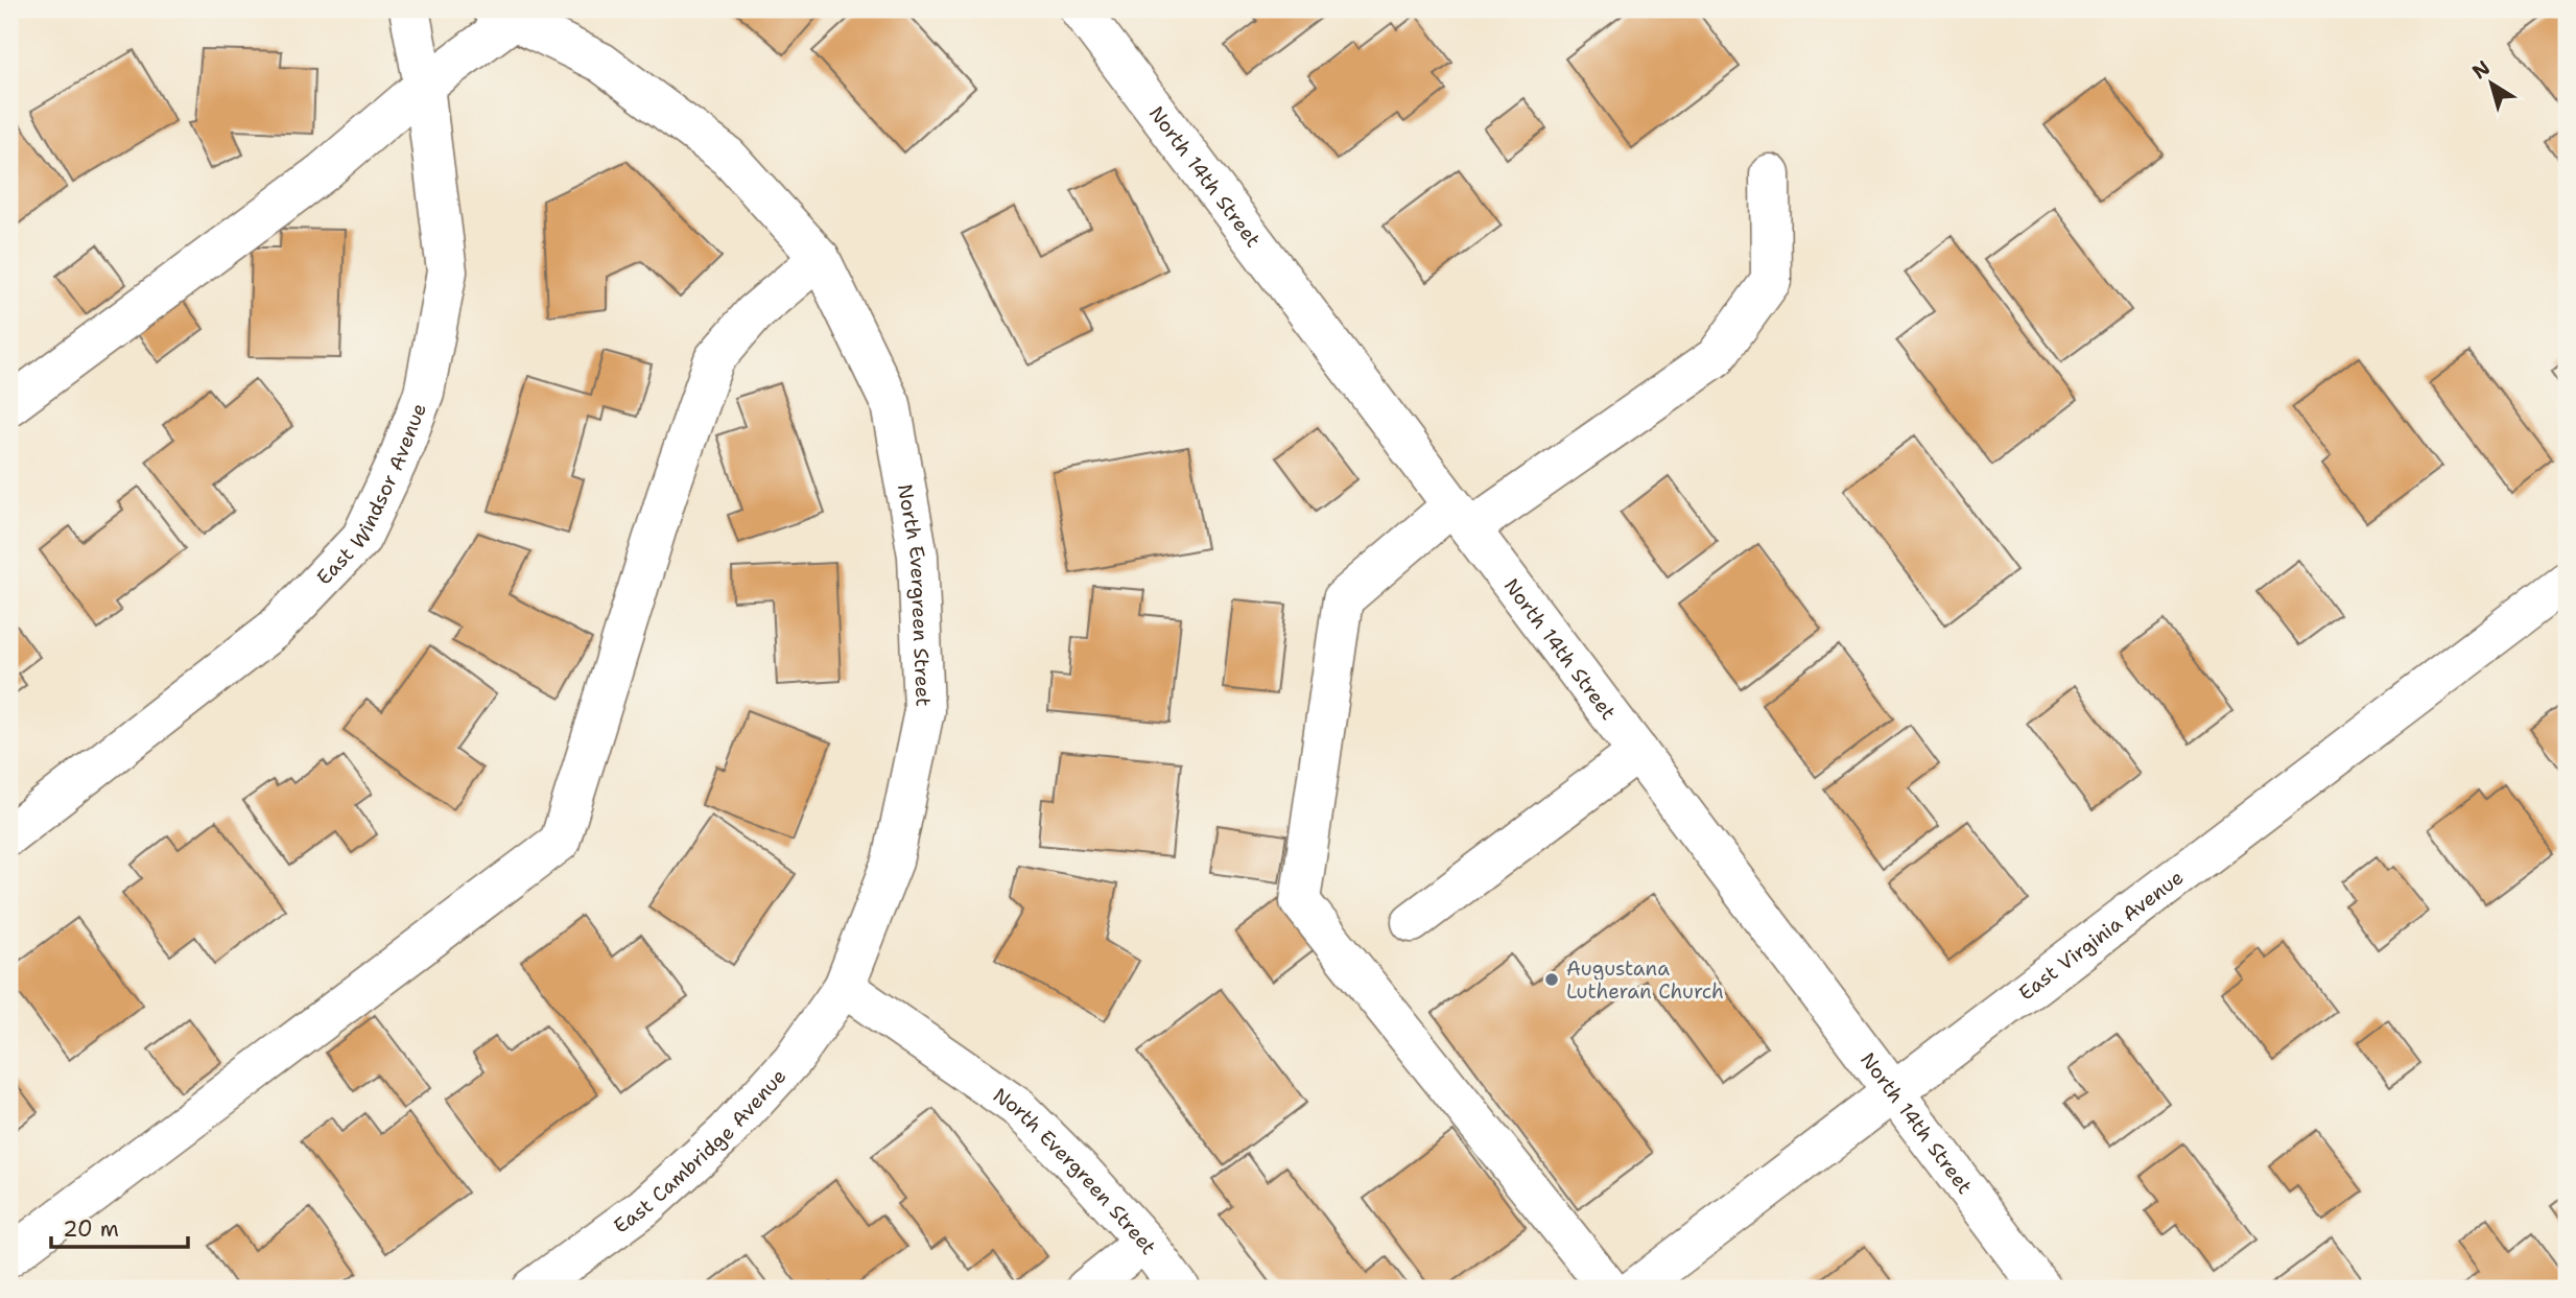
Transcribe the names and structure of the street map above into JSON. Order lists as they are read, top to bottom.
{
  "streets": {
    "street": [
      "North 14th Street",
      "East Windsor Avenue",
      "North Evergreen Street",
      "East Virginia Avenue",
      "East Cambridge Avenue"
    ]
  },
  "crossings": [
    ["North 14th Street", "East Virginia Avenue"],
    ["North Evergreen Street", "East Cambridge Avenue"]
  ],
  "places": ["Augustana Lutheran Church"],
  "scale_bar": "20 m",
  "north": "top left"
}
